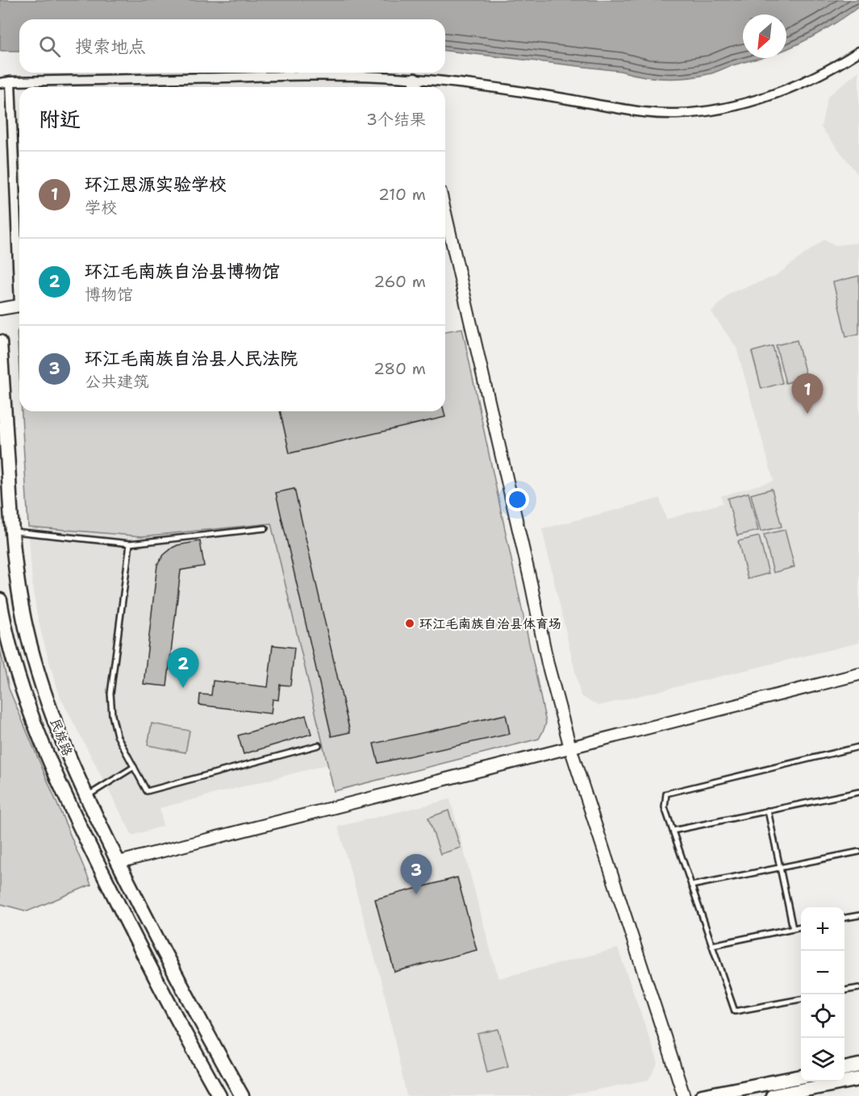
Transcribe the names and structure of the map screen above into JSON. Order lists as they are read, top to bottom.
{
  "streets": {
    "main road": ["民族路"]
  },
  "places": ["环江毛南族自治县体育场"],
  "north": "bottom left",
  "page": {
    "search": "搜索地点",
    "heading": ["附近", "3个结果"],
    "list": [
      {
        "mark": "1",
        "name": "环江思源实验学校",
        "note": "学校",
        "value": "210 m"
      },
      {
        "mark": "2",
        "name": "环江毛南族自治县博物馆",
        "note": "博物馆",
        "value": "260 m"
      },
      {
        "mark": "3",
        "name": "环江毛南族自治县人民法院",
        "note": "公共建筑",
        "value": "280 m"
      }
    ],
    "pins": ["1", "2", "3"],
    "map_buttons": ["+", "−"]
  }
}
